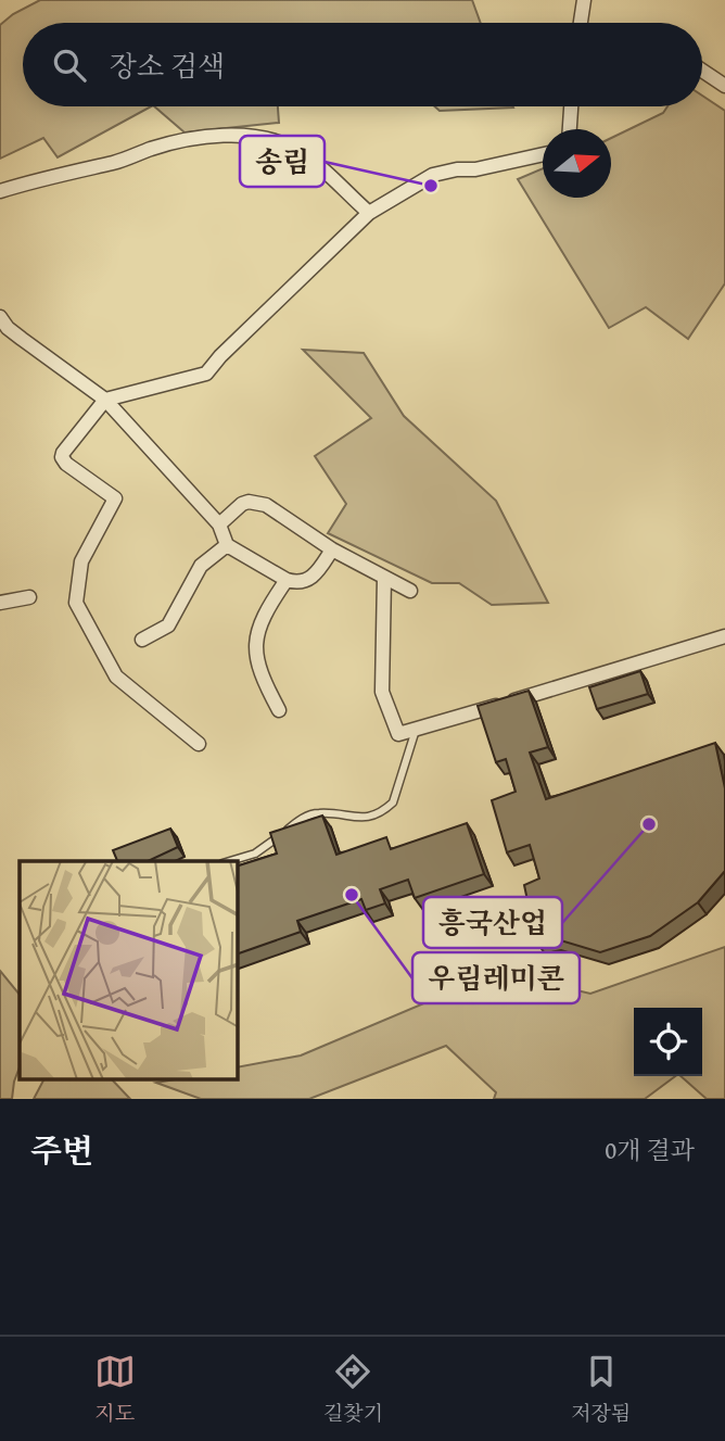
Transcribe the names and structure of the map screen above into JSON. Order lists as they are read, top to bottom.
{
  "places": ["송림", "흥국산업", "우림레미콘"],
  "north": "right",
  "page": {
    "search": "장소 검색",
    "heading": ["주변", "0개 결과"],
    "nav": ["지도", "길찾기", "저장됨"]
  }
}
